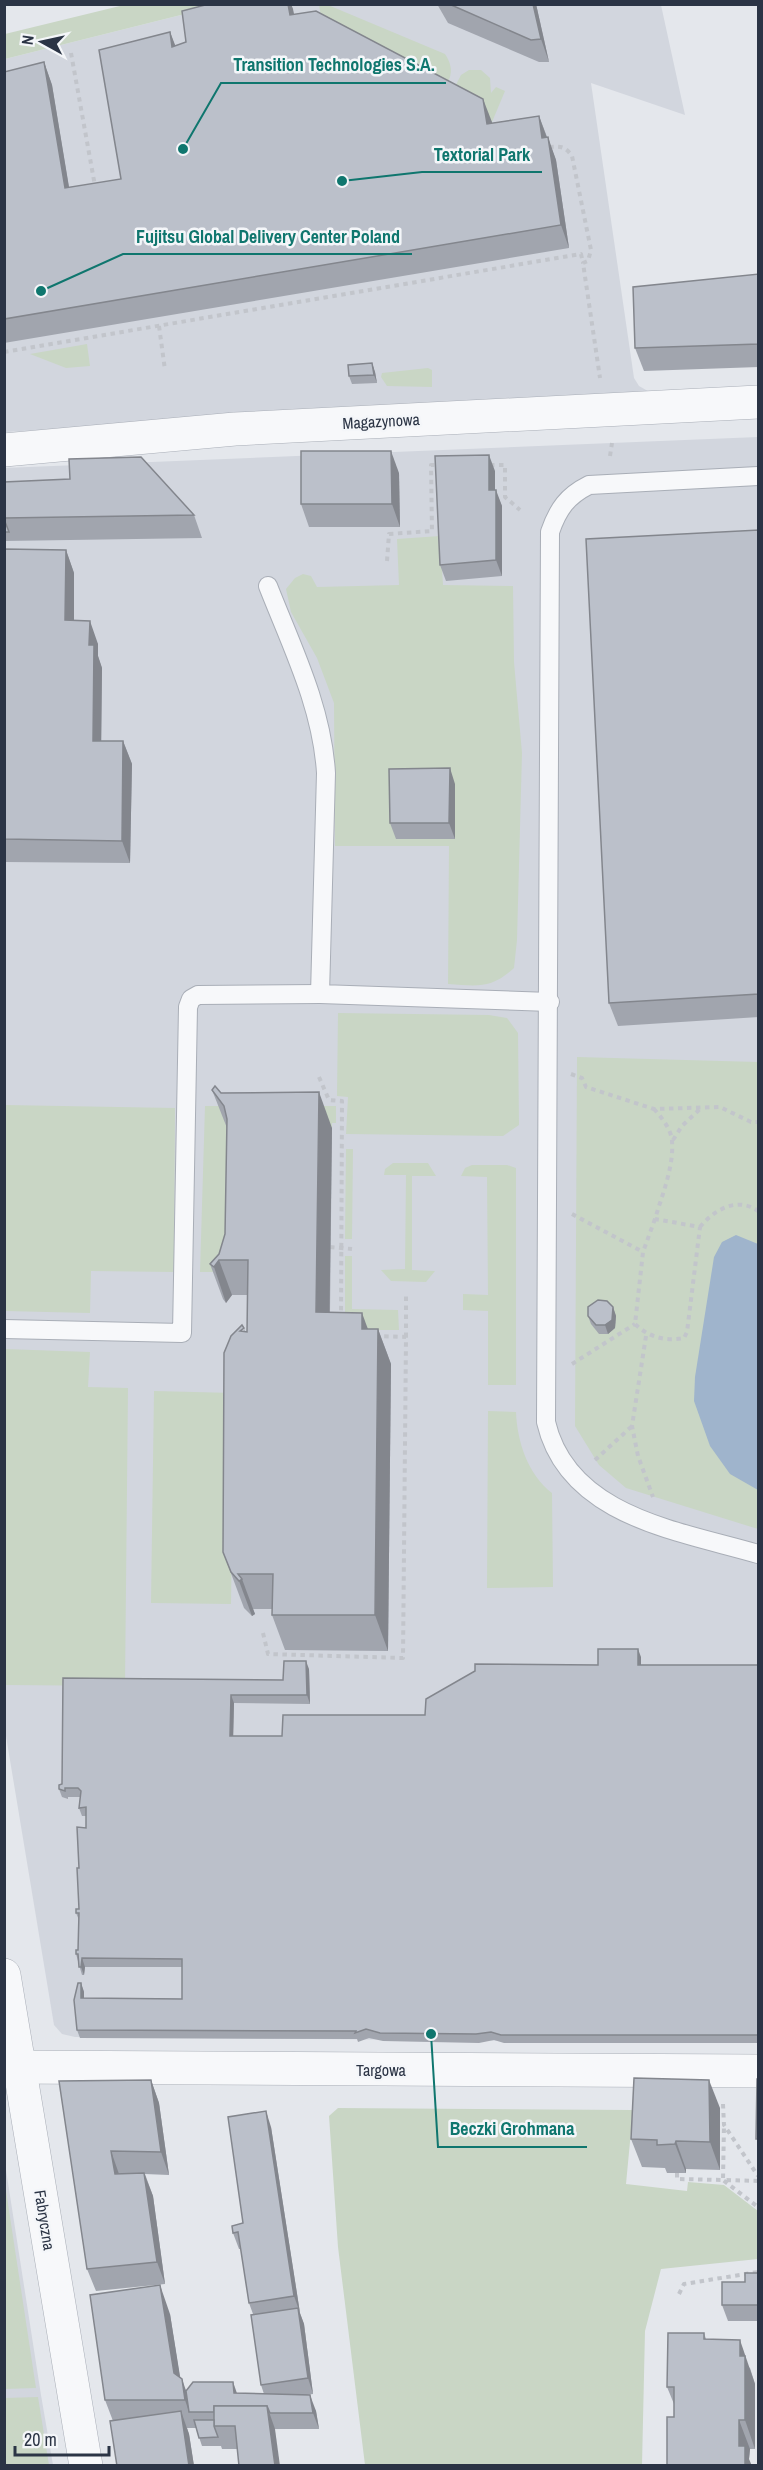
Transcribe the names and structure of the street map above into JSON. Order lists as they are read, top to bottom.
{
  "streets": {
    "street": ["Magazynowa", "Targowa", "Fabryczna"]
  },
  "crossings": [
    ["Targowa", "Fabryczna"]
  ],
  "places": [
    "Transition Technologies S.A.",
    "Textorial Park",
    "Fujitsu Global Delivery Center Poland",
    "Beczki Grohmana"
  ],
  "scale_bar": "20 m",
  "north": "left"
}
